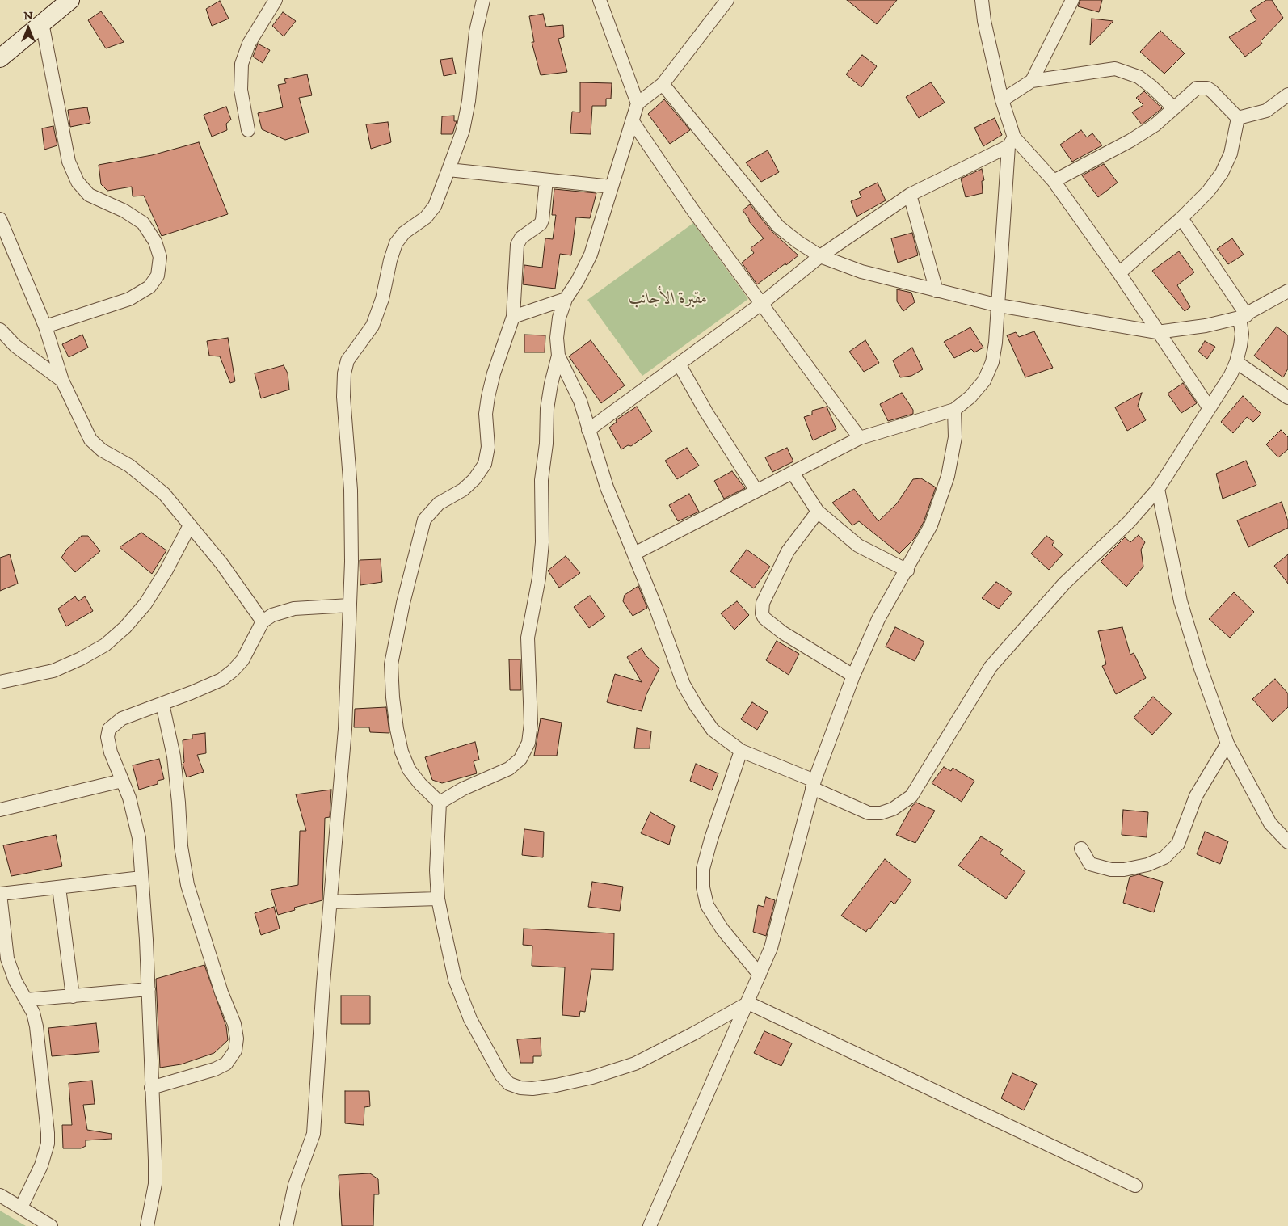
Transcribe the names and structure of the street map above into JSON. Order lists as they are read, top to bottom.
{
  "parks": ["مقبرة الأجانب"],
  "north": "top"
}
